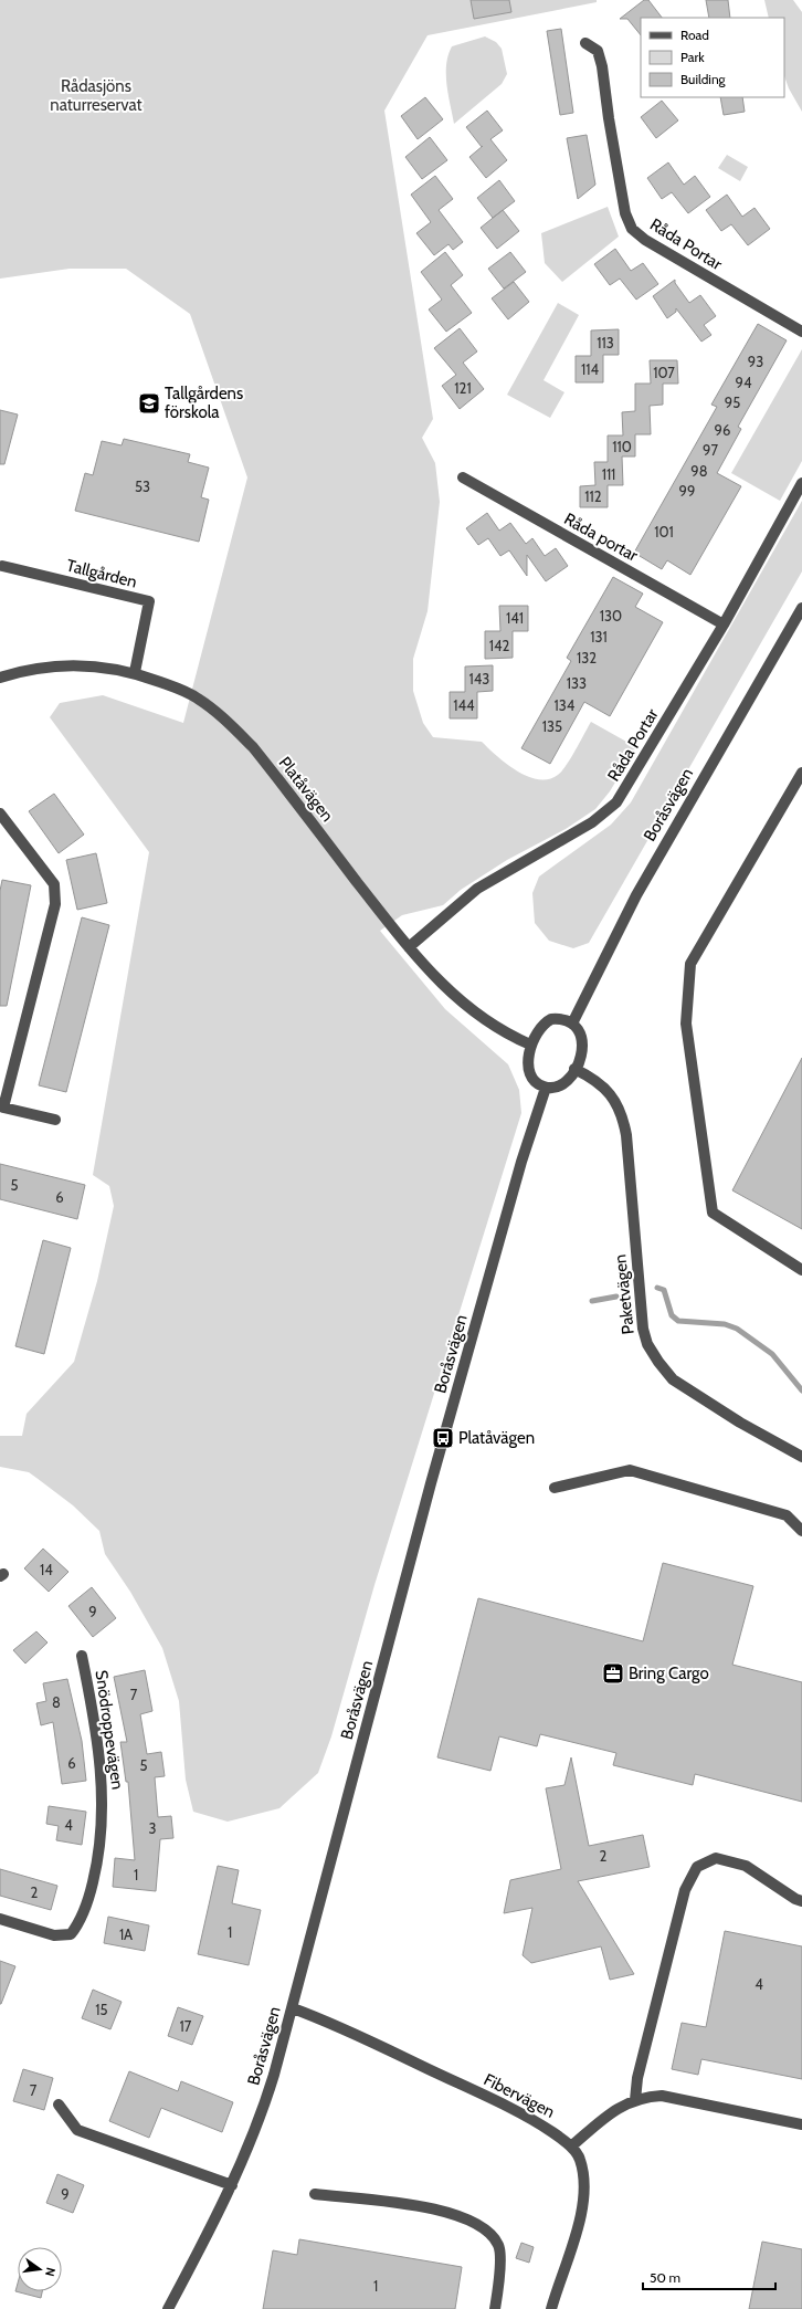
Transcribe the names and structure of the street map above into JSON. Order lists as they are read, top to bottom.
{
  "streets": {
    "street": [
      "Råda Portar",
      "Råda portar",
      "Tallgården",
      "Platåvägen",
      "Boråsvägen",
      "Paketvägen",
      "Snödroppevägen",
      "Fibervägen"
    ]
  },
  "crossings": [
    ["Råda Portar", "Råda portar"],
    ["Råda Portar", "Platåvägen"],
    ["Tallgården", "Platåvägen"],
    ["Platåvägen", "Boråsvägen"],
    ["Platåvägen", "Paketvägen"],
    ["Boråsvägen", "Paketvägen"],
    ["Boråsvägen", "Fibervägen"]
  ],
  "parks": ["Rådasjöns naturreservat"],
  "places": {
    "school or university": ["Tallgårdens förskola"],
    "bus stop": ["Platåvägen"],
    "office": ["Bring Cargo"]
  },
  "house_numbers": [
    "113",
    "93",
    "114",
    "107",
    "94",
    "121",
    "95",
    "96",
    "110",
    "97",
    "98",
    "111",
    "53",
    "99",
    "112",
    "101",
    "130",
    "141",
    "131",
    "142",
    "132",
    "143",
    "133",
    "144",
    "134",
    "135",
    "5",
    "6",
    "14",
    "9",
    "7",
    "8",
    "6",
    "5",
    "4",
    "3",
    "2",
    "1",
    "2",
    "1",
    "1A",
    "4",
    "15",
    "17",
    "7",
    "9",
    "1"
  ],
  "legend": ["Road", "Park", "Building"],
  "scale_bar": "50 m",
  "north": "right"
}
